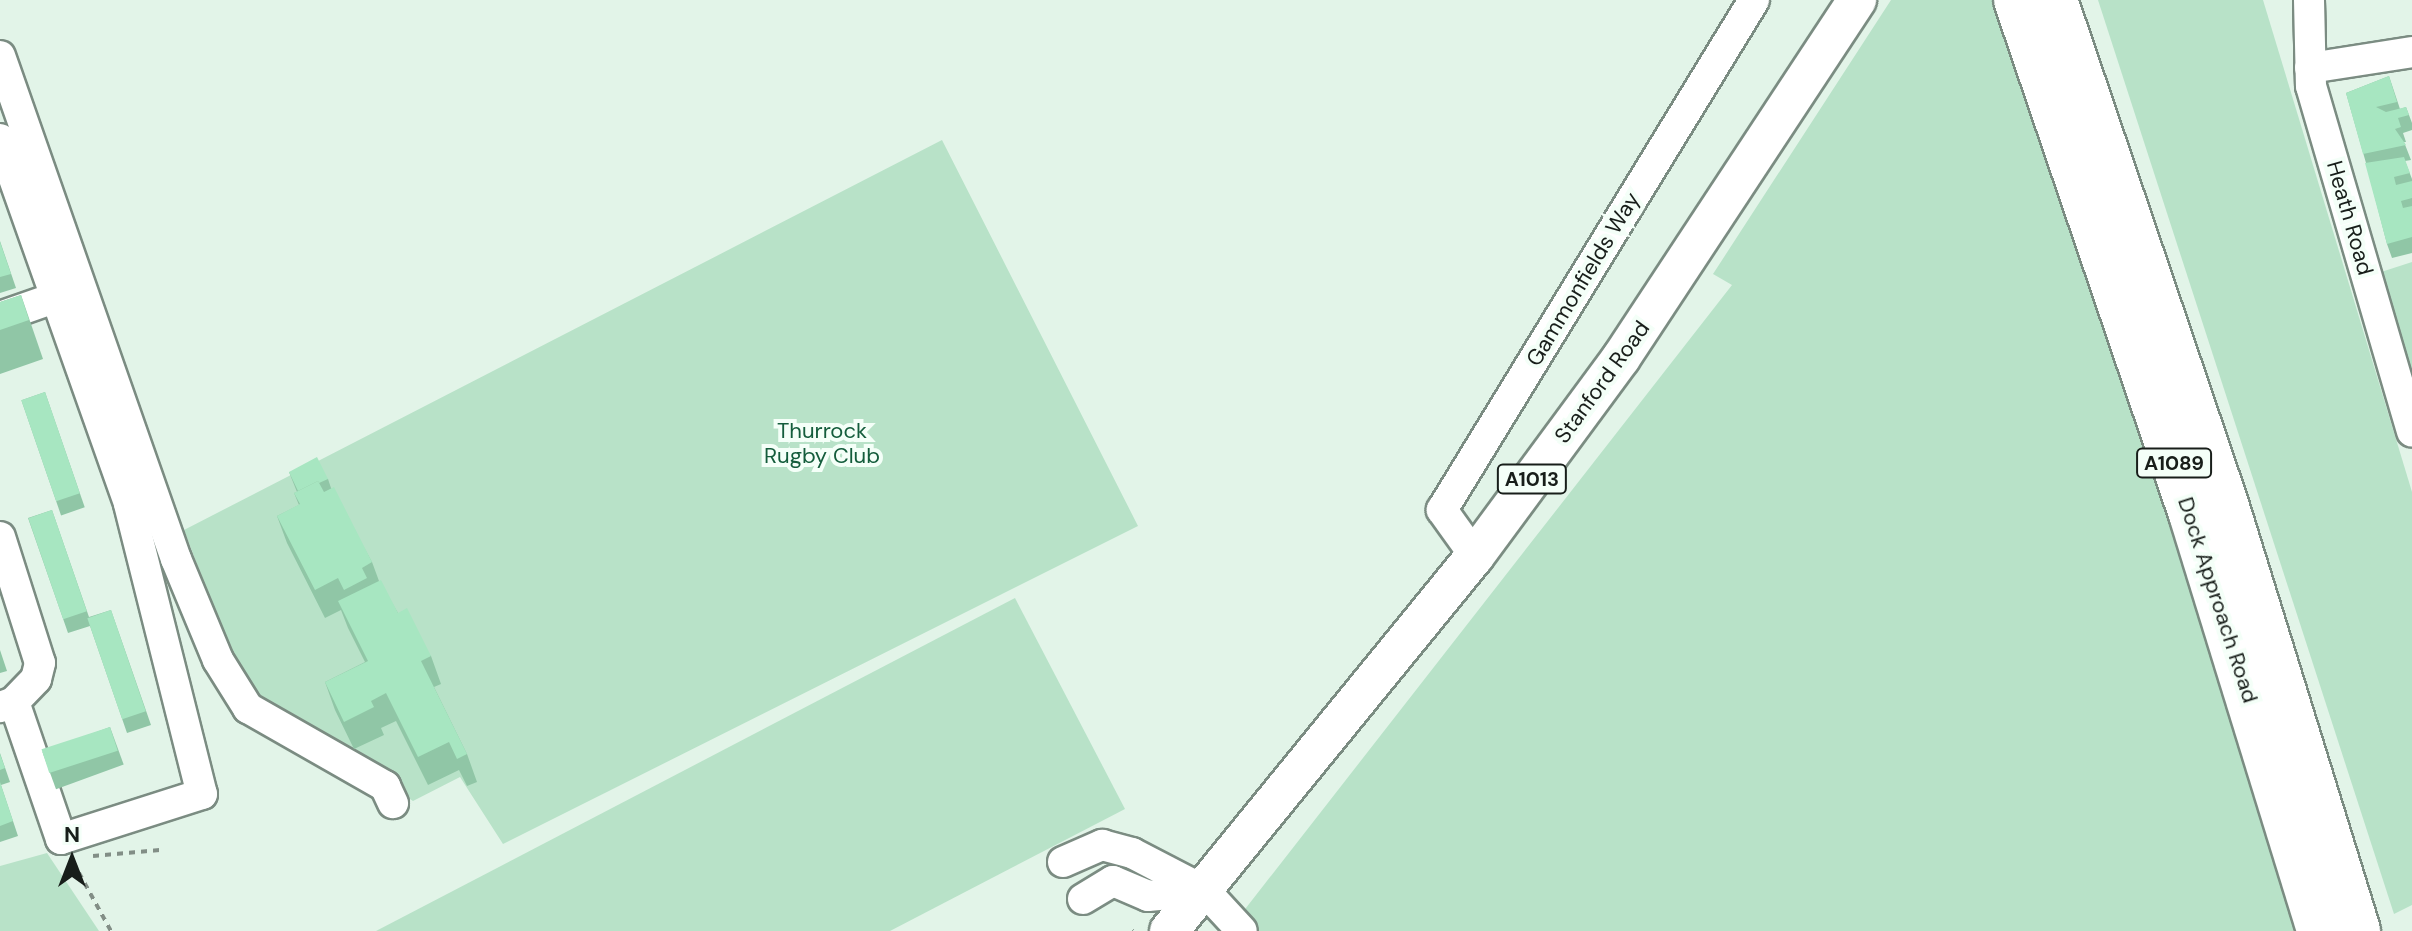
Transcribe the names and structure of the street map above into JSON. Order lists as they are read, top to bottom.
{
  "streets": {
    "highway": ["A1089", "Dock Approach Road"],
    "main road": ["Stanford Road", "A1013"],
    "street": ["Heath Road", "Gammonfields Way"]
  },
  "crossings": [
    ["Gammonfields Way", "Stanford Road"]
  ],
  "parks": ["Thurrock Rugby Club"],
  "north": "top"
}
